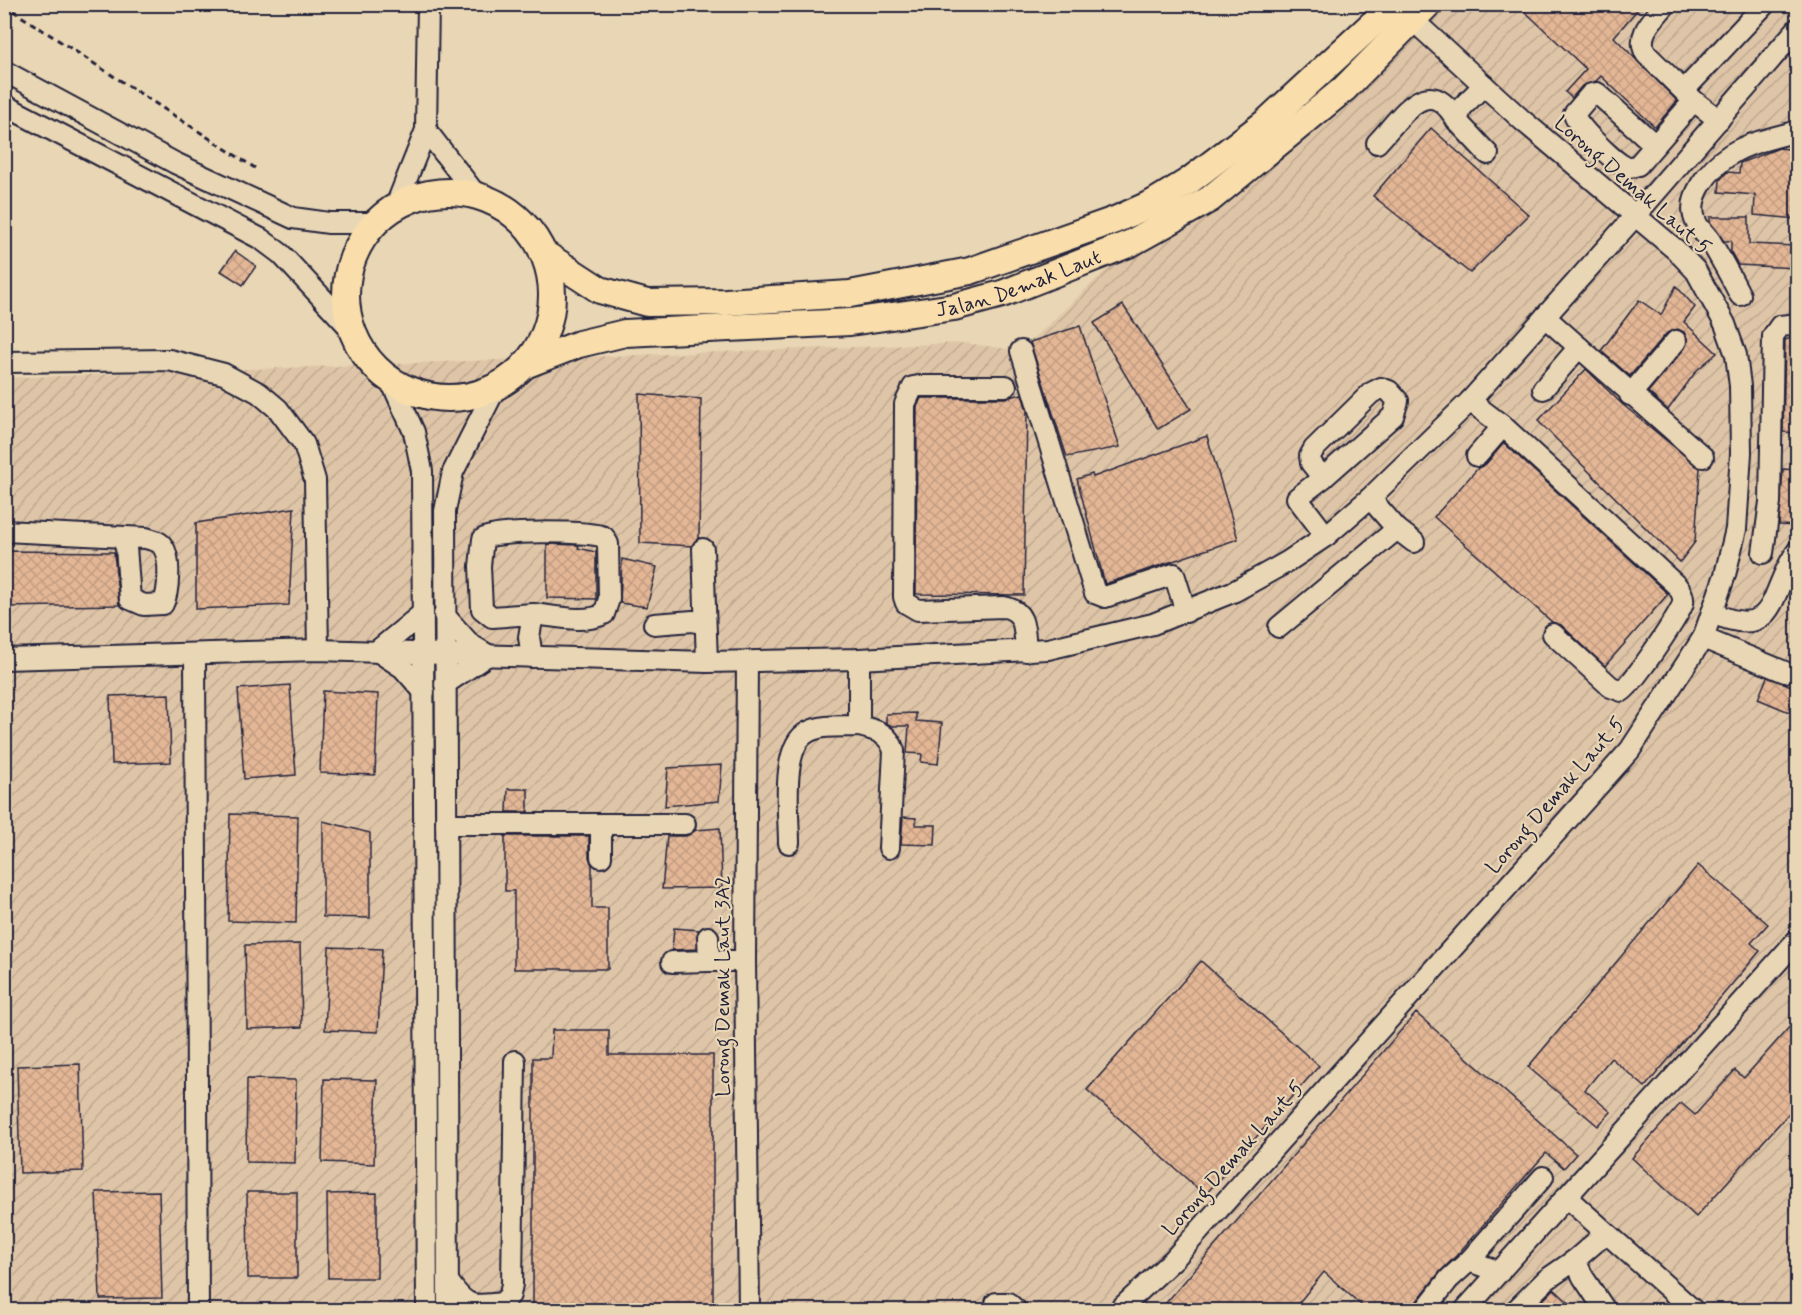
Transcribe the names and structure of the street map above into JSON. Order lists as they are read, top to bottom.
{
  "streets": {
    "main road": ["Jalan Demak Laut"],
    "street": ["Lorong Demak Laut 5", "Lorong Demak Laut 3A2"]
  },
  "crossings": [
    ["Lorong Demak Laut 5", "Jalan Demak Laut"]
  ]
}
